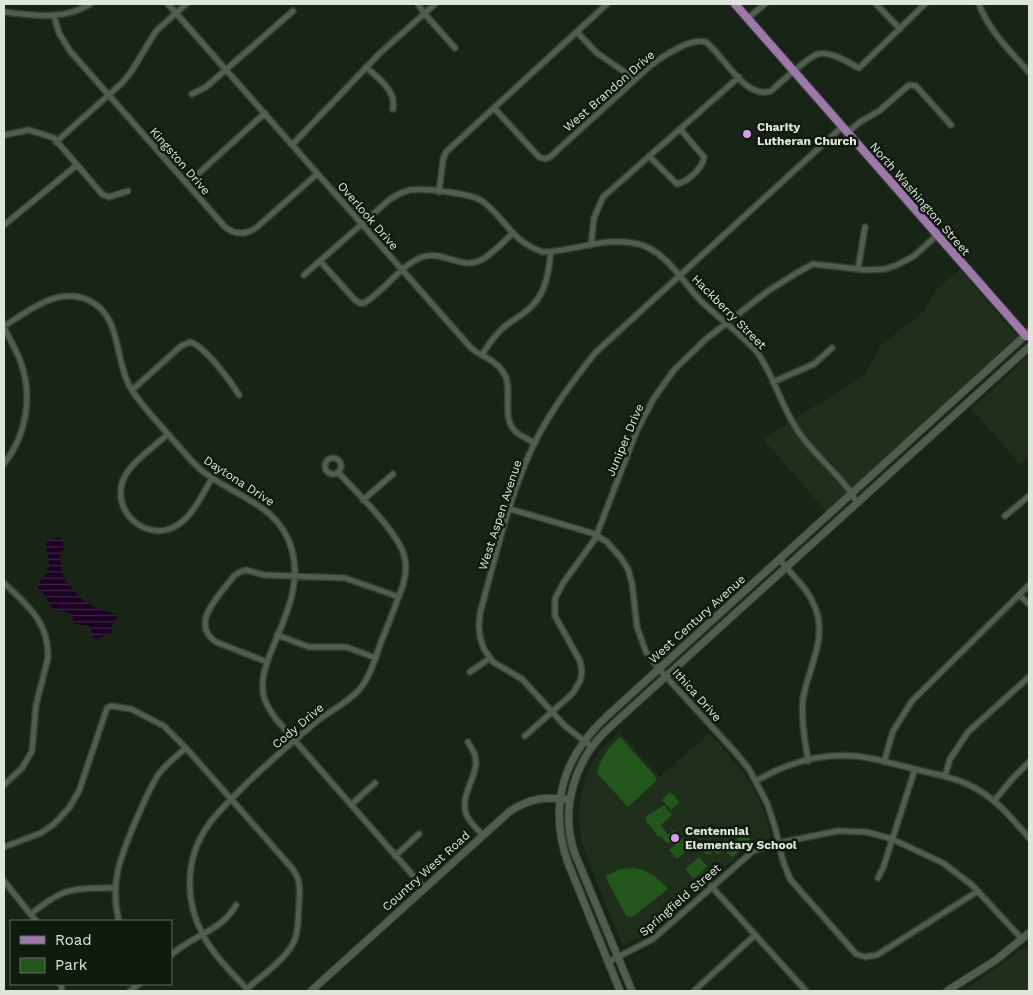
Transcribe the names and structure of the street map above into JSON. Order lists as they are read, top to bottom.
{
  "streets": {
    "main road": ["North Washington Street", "West Century Avenue", "Country West Road"],
    "street": [
      "West Brandon Drive",
      "Kingston Drive",
      "Overlook Drive",
      "Hackberry Street",
      "Juniper Drive",
      "Daytona Drive",
      "West Aspen Avenue",
      "Ithica Drive",
      "Cody Drive",
      "Springfield Street"
    ]
  },
  "crossings": [
    ["West Brandon Drive", "North Washington Street"],
    ["Kingston Drive", "Overlook Drive"],
    ["North Washington Street", "Juniper Drive"],
    ["North Washington Street", "West Aspen Avenue"],
    ["North Washington Street", "West Century Avenue"],
    ["Overlook Drive", "Hackberry Street"],
    ["Overlook Drive", "West Aspen Avenue"],
    ["Hackberry Street", "Juniper Drive"],
    ["Hackberry Street", "West Aspen Avenue"],
    ["Hackberry Street", "West Century Avenue"],
    ["Juniper Drive", "Ithica Drive"],
    ["Daytona Drive", "Cody Drive"],
    ["Daytona Drive", "Country West Road"],
    ["West Aspen Avenue", "Ithica Drive"],
    ["West Century Avenue", "Ithica Drive"],
    ["West Century Avenue", "Country West Road"],
    ["West Century Avenue", "Springfield Street"],
    ["Ithica Drive", "Springfield Street"]
  ],
  "places": ["Charity Lutheran Church", "Centennial Elementary School"],
  "legend": ["Road", "Park"]
}
